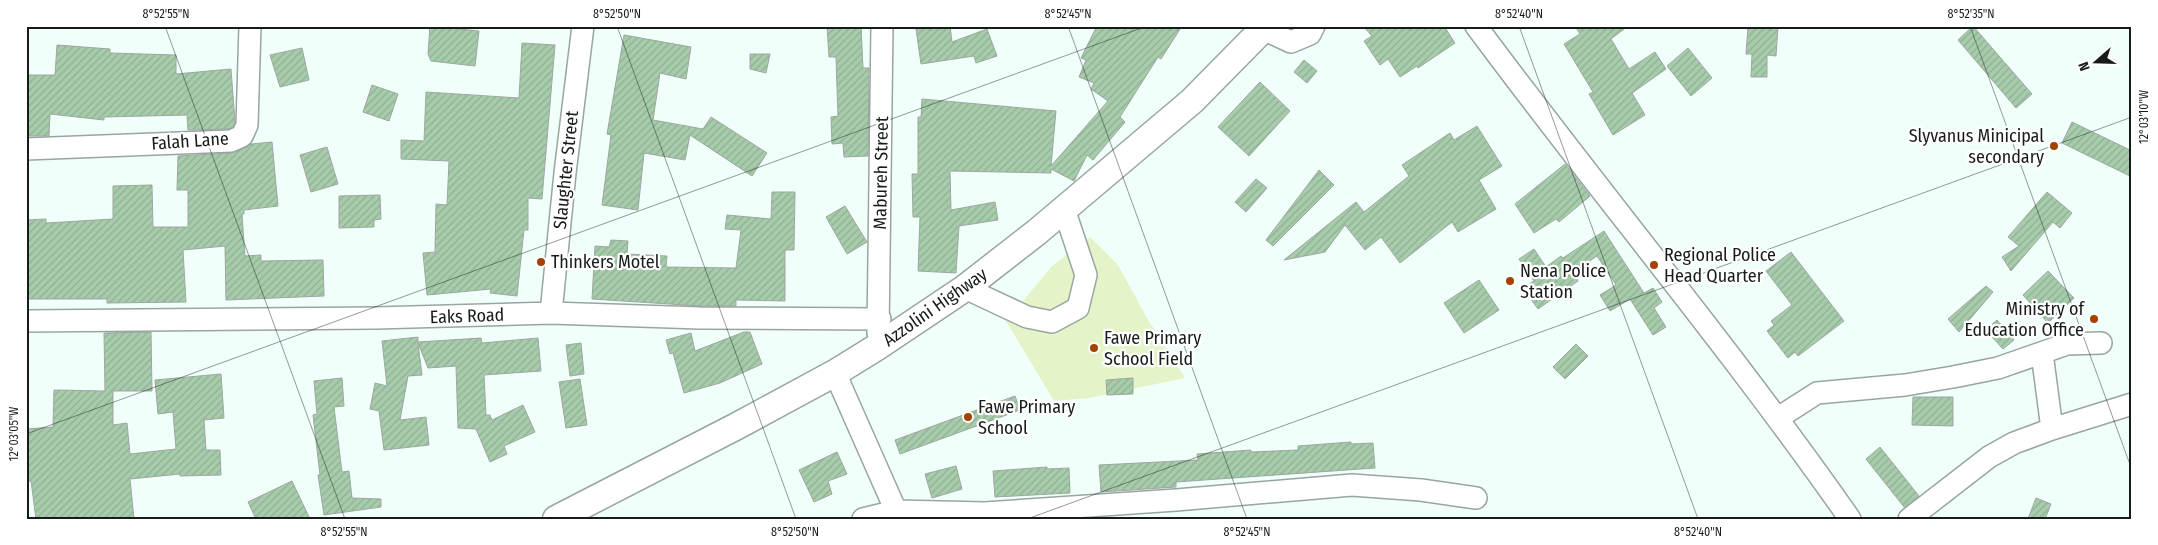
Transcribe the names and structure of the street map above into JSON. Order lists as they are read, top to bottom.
{
  "streets": {
    "main road": ["Azzolini Highway"],
    "street": [
      "Falah Lane",
      "Slaughter Street",
      "Mabureh Street",
      "Eaks Road"
    ]
  },
  "crossings": [
    ["Slaughter Street", "Eaks Road"],
    ["Mabureh Street", "Eaks Road"]
  ],
  "places": [
    "Slyvanus Minicipal secondary",
    "Thinkers Motel",
    "Regional Police Head Quarter",
    "Nena Police Station",
    "Ministry of Education Office",
    "Fawe Primary School Field",
    "Fawe Primary School"
  ],
  "north": "left",
  "coordinates": [
    "8°52'55\"N",
    "8°52'50\"N",
    "8°52'45\"N",
    "8°52'40\"N",
    "8°52'35\"N",
    "12°03'10\"W",
    "12°03'05\"W"
  ]
}
